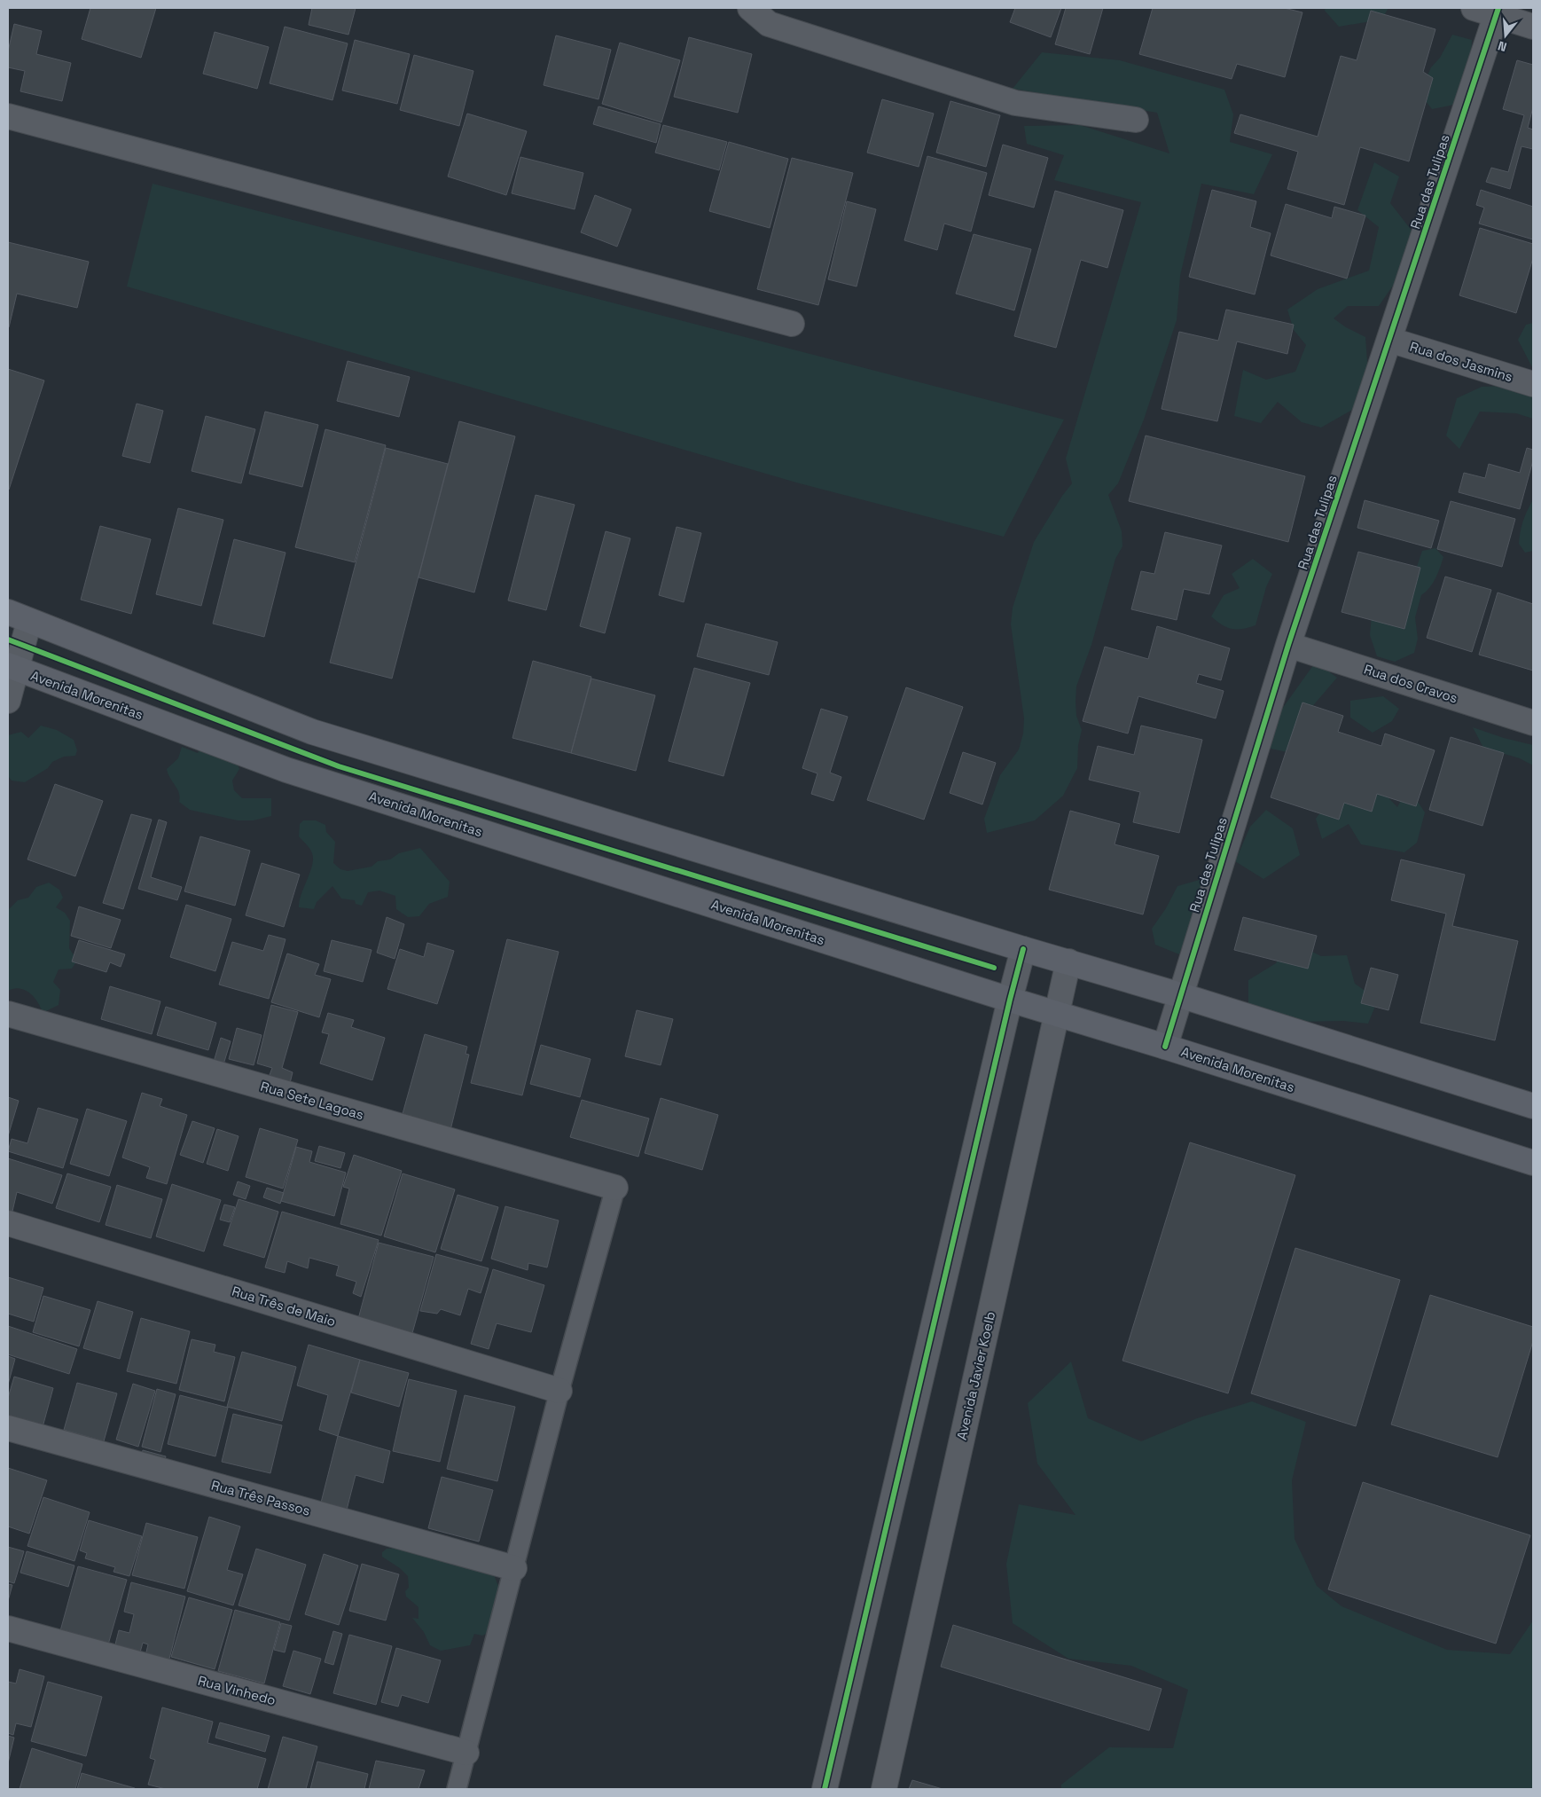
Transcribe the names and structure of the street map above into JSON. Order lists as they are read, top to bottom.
{
  "streets": {
    "main road": ["Avenida Morenitas"],
    "street": [
      "Rua das Tulipas",
      "Rua dos Jasmins",
      "Rua dos Cravos",
      "Rua Sete Lagoas",
      "Rua Três de Maio",
      "Avenida Javier Koelb",
      "Rua Três Passos",
      "Rua Vinhedo"
    ]
  },
  "crossings": [
    ["Rua das Tulipas", "Rua dos Jasmins"],
    ["Rua das Tulipas", "Rua dos Cravos"],
    ["Rua das Tulipas", "Avenida Morenitas"],
    ["Avenida Morenitas", "Avenida Javier Koelb"]
  ],
  "north": "bottom"
}
